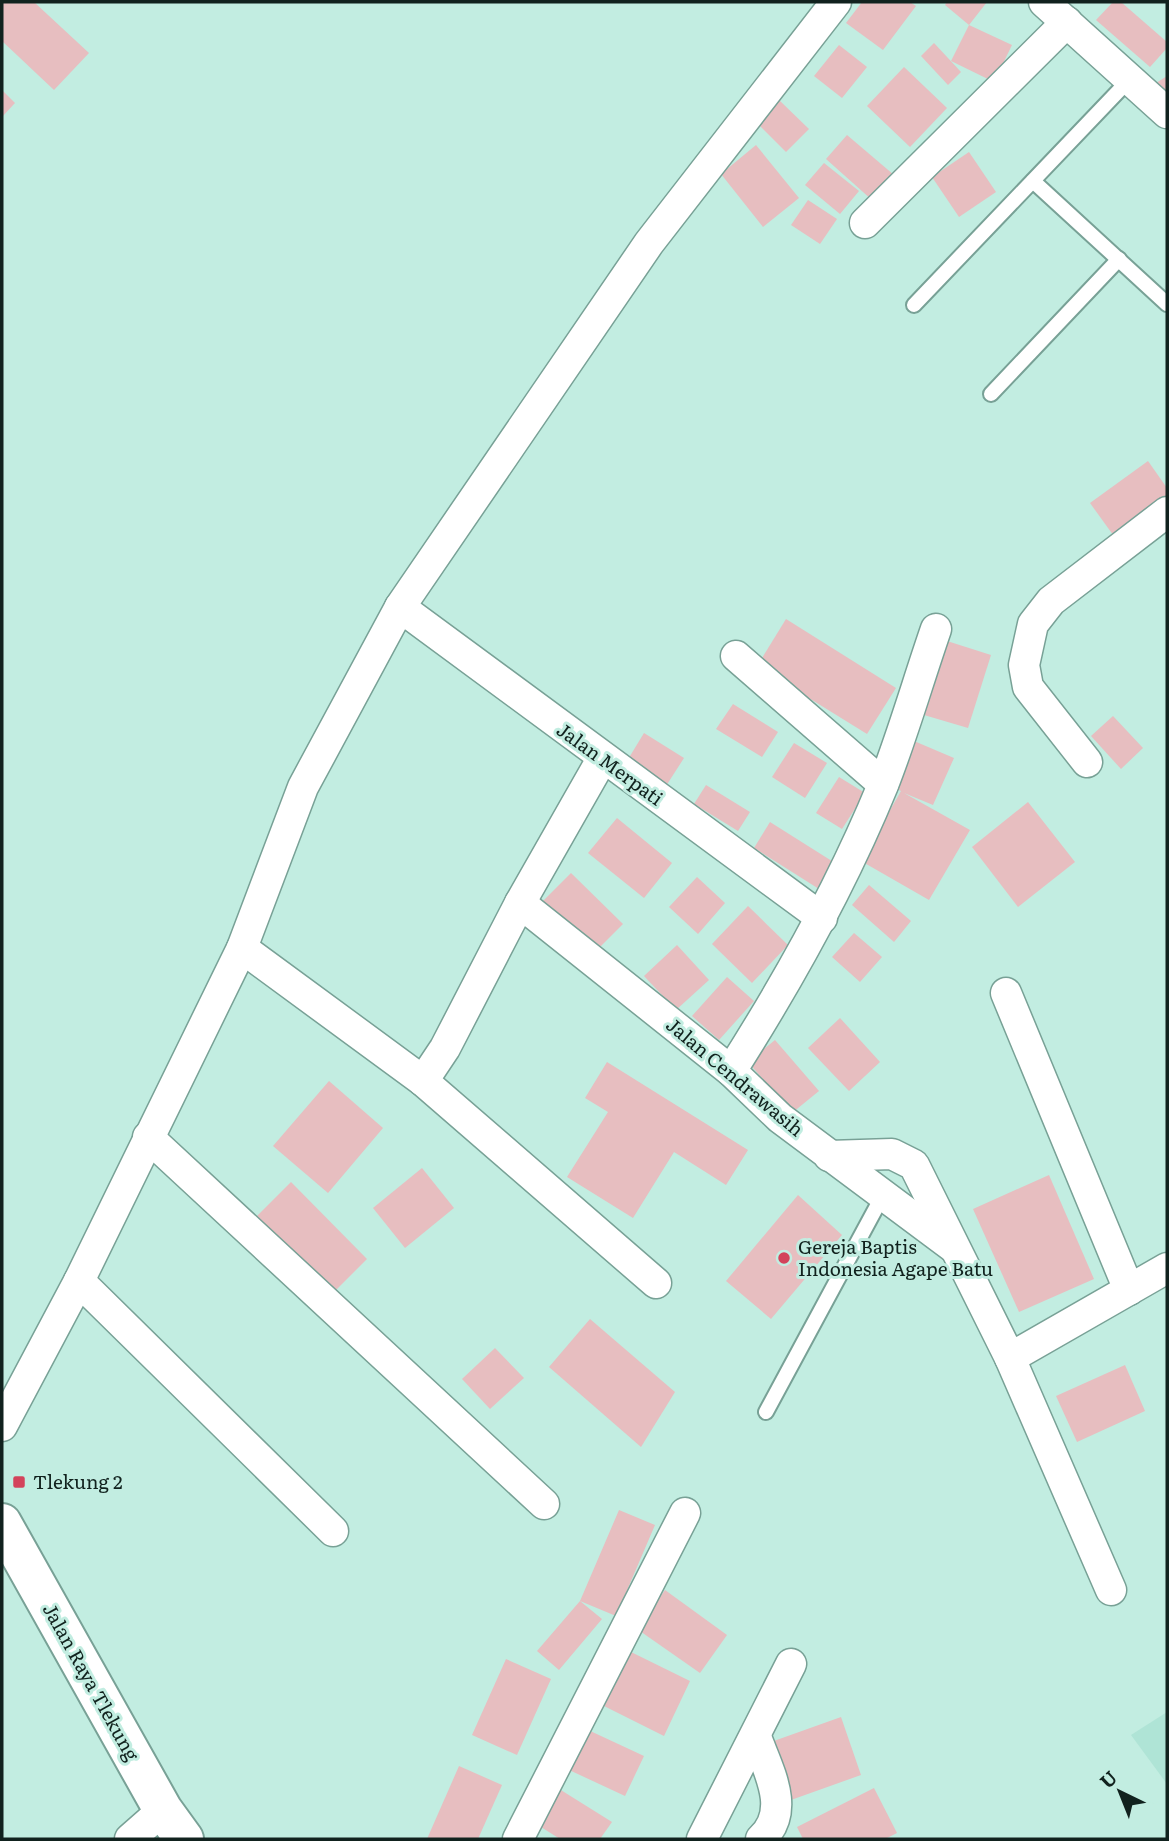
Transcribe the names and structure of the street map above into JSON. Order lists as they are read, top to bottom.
{
  "streets": {
    "main road": ["Jalan Raya Tlekung"],
    "street": ["Jalan Merpati", "Jalan Cendrawasih"]
  },
  "places": {
    "other": ["Gereja Baptis Indonesia Agape Batu"],
    "transit": ["Tlekung 2"]
  },
  "north": "top left"
}
